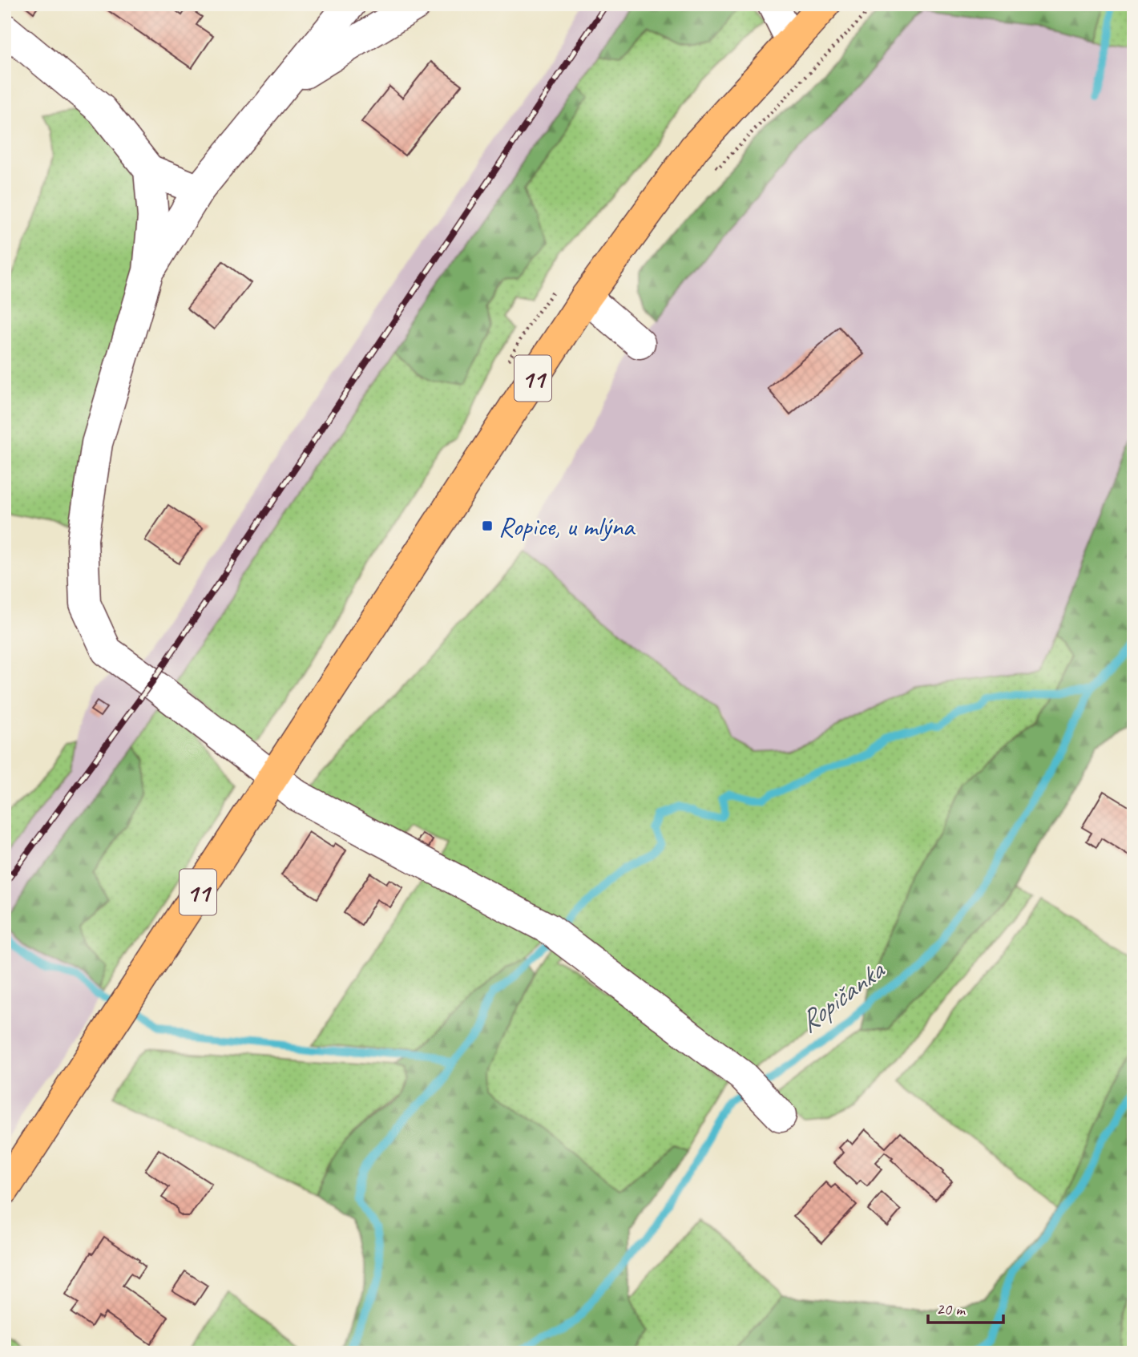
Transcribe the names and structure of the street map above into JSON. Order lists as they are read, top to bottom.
{
  "streets": {
    "main road": ["11"]
  },
  "water": ["Ropičanka"],
  "places": {
    "transit": ["Ropice, u mlýna"]
  },
  "scale_bar": "20 m"
}
